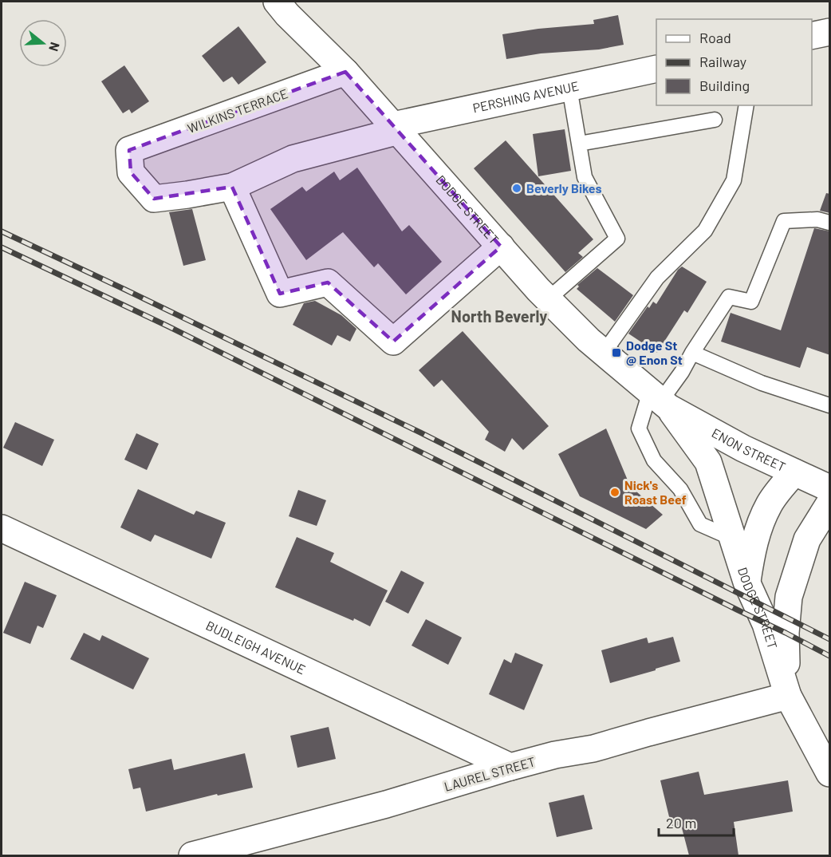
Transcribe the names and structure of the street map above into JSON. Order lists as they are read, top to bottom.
{
  "streets": {
    "main road": [
      "PERSHING AVENUE",
      "WILKINS TERRACE",
      "DODGE STREET",
      "ENON STREET",
      "BUDLEIGH AVENUE",
      "LAUREL STREET"
    ]
  },
  "crossings": [
    ["PERSHING AVENUE", "WILKINS TERRACE"],
    ["PERSHING AVENUE", "DODGE STREET"],
    ["WILKINS TERRACE", "DODGE STREET"],
    ["DODGE STREET", "ENON STREET"],
    ["DODGE STREET", "LAUREL STREET"],
    ["BUDLEIGH AVENUE", "LAUREL STREET"]
  ],
  "districts": ["North Beverly"],
  "places": {
    "other": ["Beverly Bikes", "Nick's Roast Beef"],
    "transit": ["Dodge St @ Enon St"]
  },
  "legend": ["Road", "Railway", "Building"],
  "scale_bar": "20 m",
  "north": "right"
}
